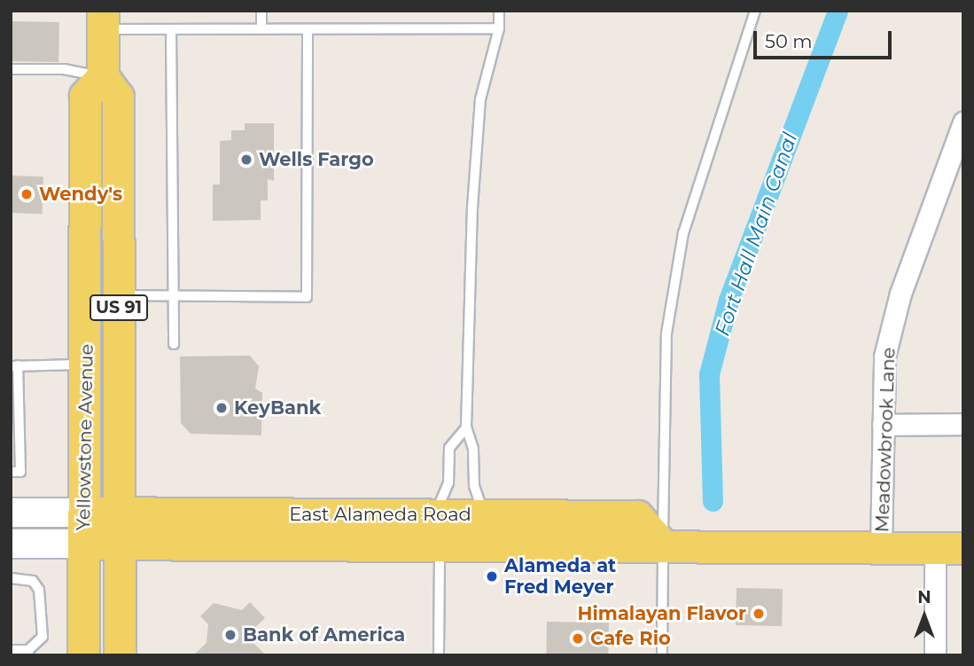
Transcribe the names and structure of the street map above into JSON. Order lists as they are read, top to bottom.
{
  "streets": {
    "main road": ["US 91", "Yellowstone Avenue", "East Alameda Road"],
    "street": ["Meadowbrook Lane"]
  },
  "crossings": [
    ["Yellowstone Avenue", "East Alameda Road"],
    ["Meadowbrook Lane", "East Alameda Road"]
  ],
  "water": ["Fort Hall Main Canal"],
  "places": [
    "Wells Fargo",
    "Wendy's",
    "KeyBank",
    "Alameda at Fred Meyer",
    "Himalayan Flavor",
    "Bank of America",
    "Cafe Rio"
  ],
  "scale_bar": "50 m",
  "north": "top"
}
